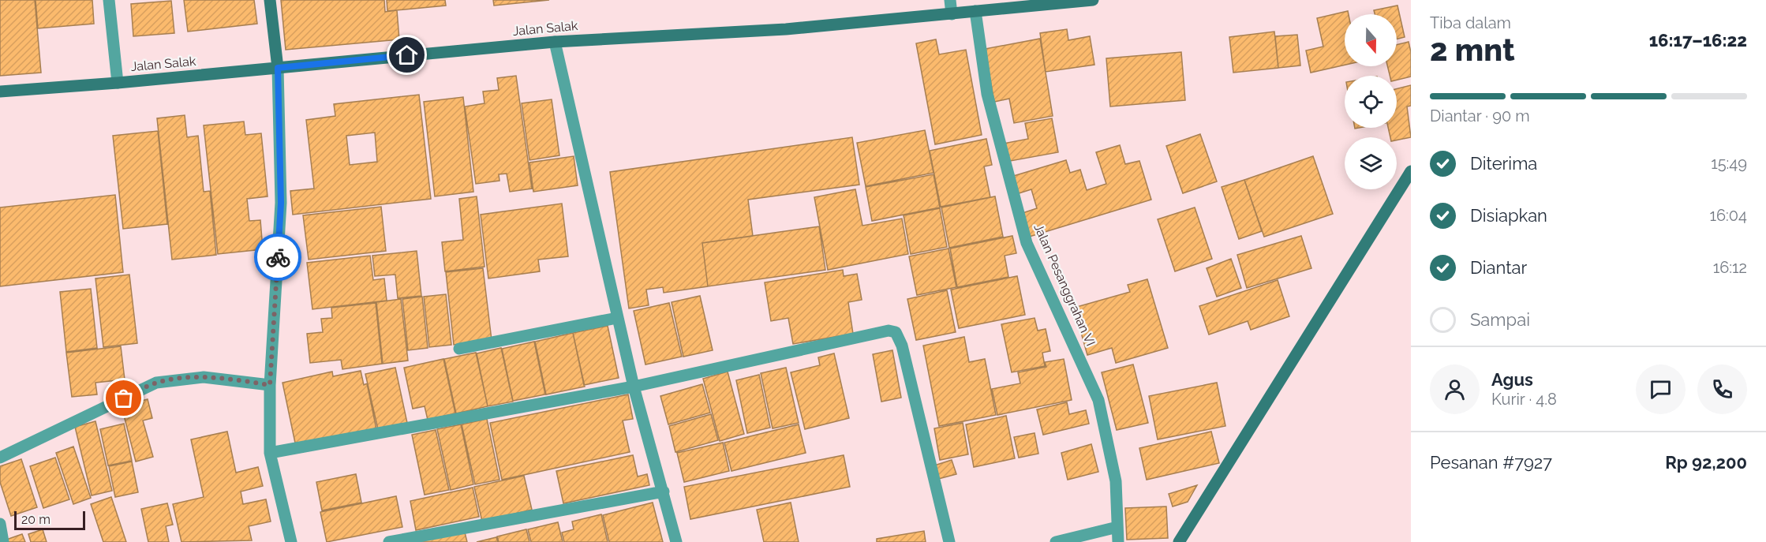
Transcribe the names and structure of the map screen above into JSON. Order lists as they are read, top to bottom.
{
  "streets": {
    "street": ["Jalan Salak", "Jalan Pesanggrahan VI"]
  },
  "crossings": [
    ["Jalan Salak", "Jalan Pesanggrahan VI"]
  ],
  "scale_bar": "20 m",
  "north": "bottom",
  "page": {
    "heading": ["2 mnt", "Tiba dalam", "16:17–16:22"],
    "panel": [
      "Agus",
      "Kurir · 4.8",
      "Pesanan #7927",
      "Rp 92,200"
    ],
    "bar": "Diantar · 90 m",
    "list": [
      ["Diterima", "15:49"],
      ["Disiapkan", "16:04"],
      ["Diantar", "16:12"],
      "Sampai"
    ],
    "scale": "20 m"
  }
}
